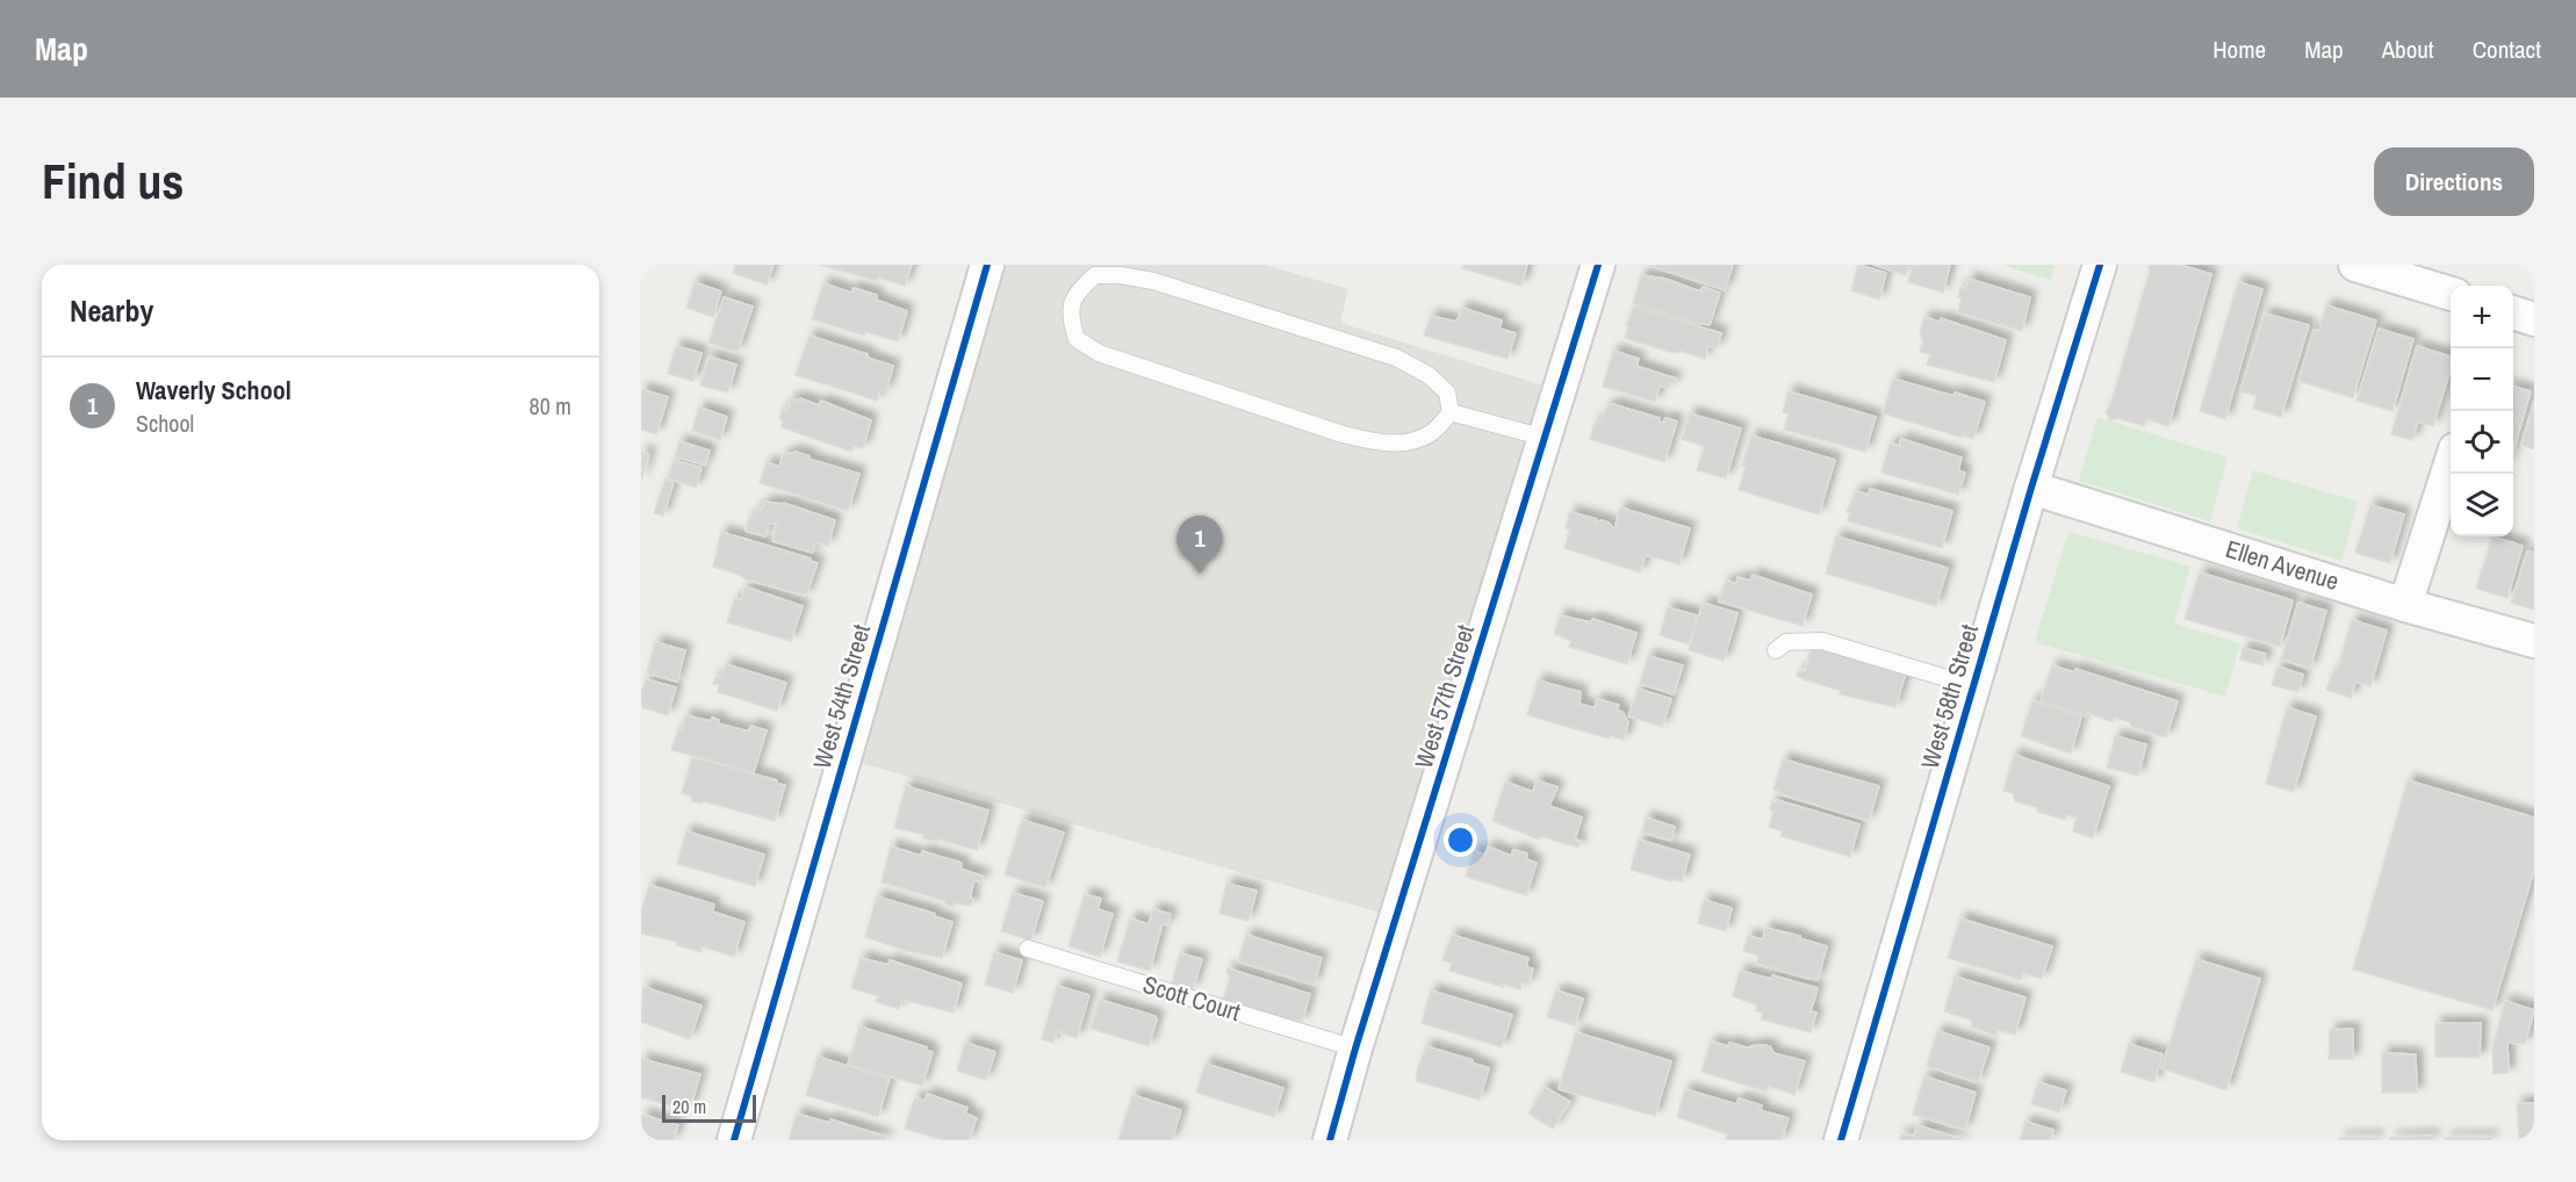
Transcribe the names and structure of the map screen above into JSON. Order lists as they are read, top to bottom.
{
  "streets": {
    "street": [
      "Ellen Avenue",
      "West 54th Street",
      "West 57th Street",
      "West 58th Street"
    ],
    "lane": ["Scott Court"]
  },
  "crossings": [
    ["Ellen Avenue", "West 58th Street"],
    ["West 57th Street", "Scott Court"]
  ],
  "scale_bar": "20 m",
  "page": {
    "header": "Map",
    "nav": [
      "Home",
      "Map",
      "About",
      "Contact"
    ],
    "buttons": "Directions",
    "title": "Find us",
    "heading": "Nearby",
    "map_buttons": ["+", "−"],
    "list": [
      {
        "mark": "1",
        "name": "Waverly School",
        "note": "School",
        "value": "80 m"
      }
    ],
    "pins": "1",
    "scale": "20 m"
  }
}
